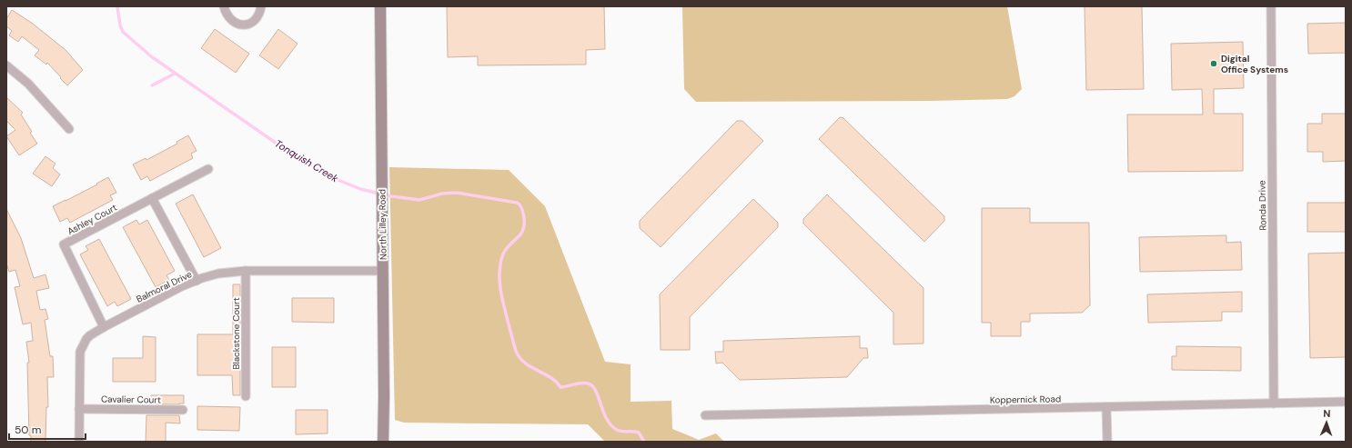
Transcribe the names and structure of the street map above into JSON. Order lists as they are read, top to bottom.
{
  "streets": {
    "street": [
      "Ronda Drive",
      "Ashley Court",
      "North Lilley Road",
      "Balmoral Drive",
      "Blackstone Court",
      "Cavalier Court",
      "Koppernick Road"
    ]
  },
  "crossings": [
    ["Ronda Drive", "Koppernick Road"],
    ["Ashley Court", "Balmoral Drive"],
    ["North Lilley Road", "Balmoral Drive"],
    ["Balmoral Drive", "Blackstone Court"],
    ["Balmoral Drive", "Cavalier Court"]
  ],
  "water": ["Tonquish Creek"],
  "places": ["Digital Office Systems"],
  "scale_bar": "50 m",
  "north": "top"
}
